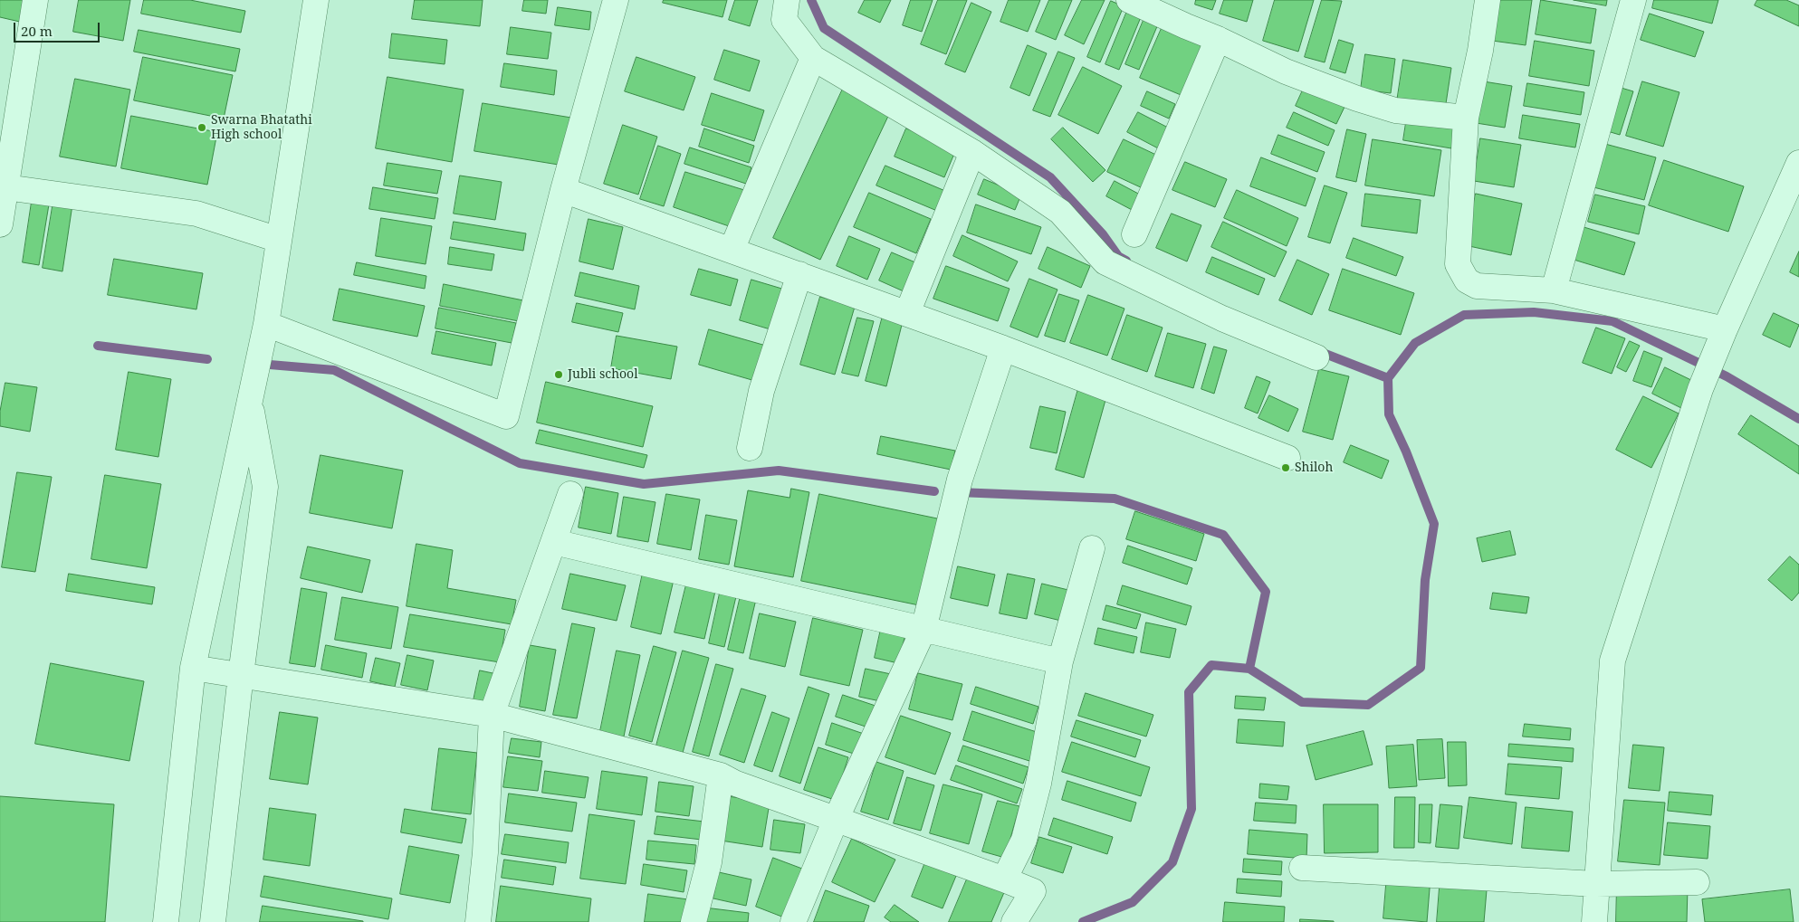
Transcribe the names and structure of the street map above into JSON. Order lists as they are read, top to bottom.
{
  "places": ["Swarna Bhatathi High school", "Jubli school", "Shiloh"],
  "scale_bar": "20 m"
}
